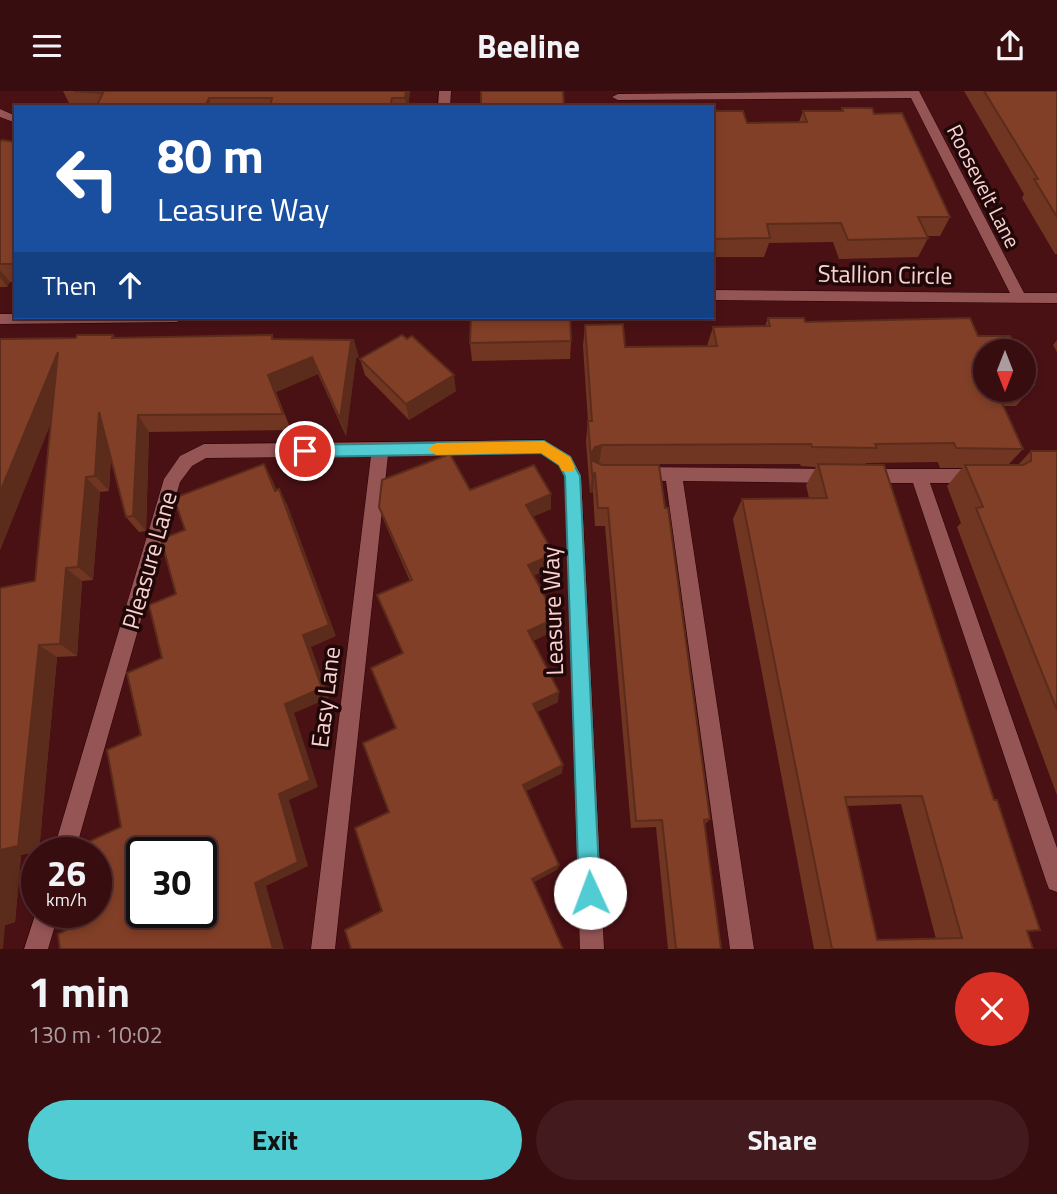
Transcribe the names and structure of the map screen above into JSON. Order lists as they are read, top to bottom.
{
  "streets": {
    "street": [
      "Roosevelt Lane",
      "Stallion Circle",
      "Pleasure Lane",
      "Leasure Way",
      "Easy Lane"
    ]
  },
  "crossings": [
    ["Roosevelt Lane", "Stallion Circle"],
    ["Pleasure Lane", "Leasure Way"],
    ["Pleasure Lane", "Easy Lane"],
    ["Leasure Way", "Easy Lane"]
  ],
  "north": "bottom",
  "page": {
    "header": "Beeline",
    "turn": ["80 m", "Leasure Way"],
    "then": "Then",
    "speed": "26 km/h",
    "limit": "30",
    "heading": ["1 min", "130 m · 10:02"],
    "buttons": ["Exit", "Share"]
  }
}
